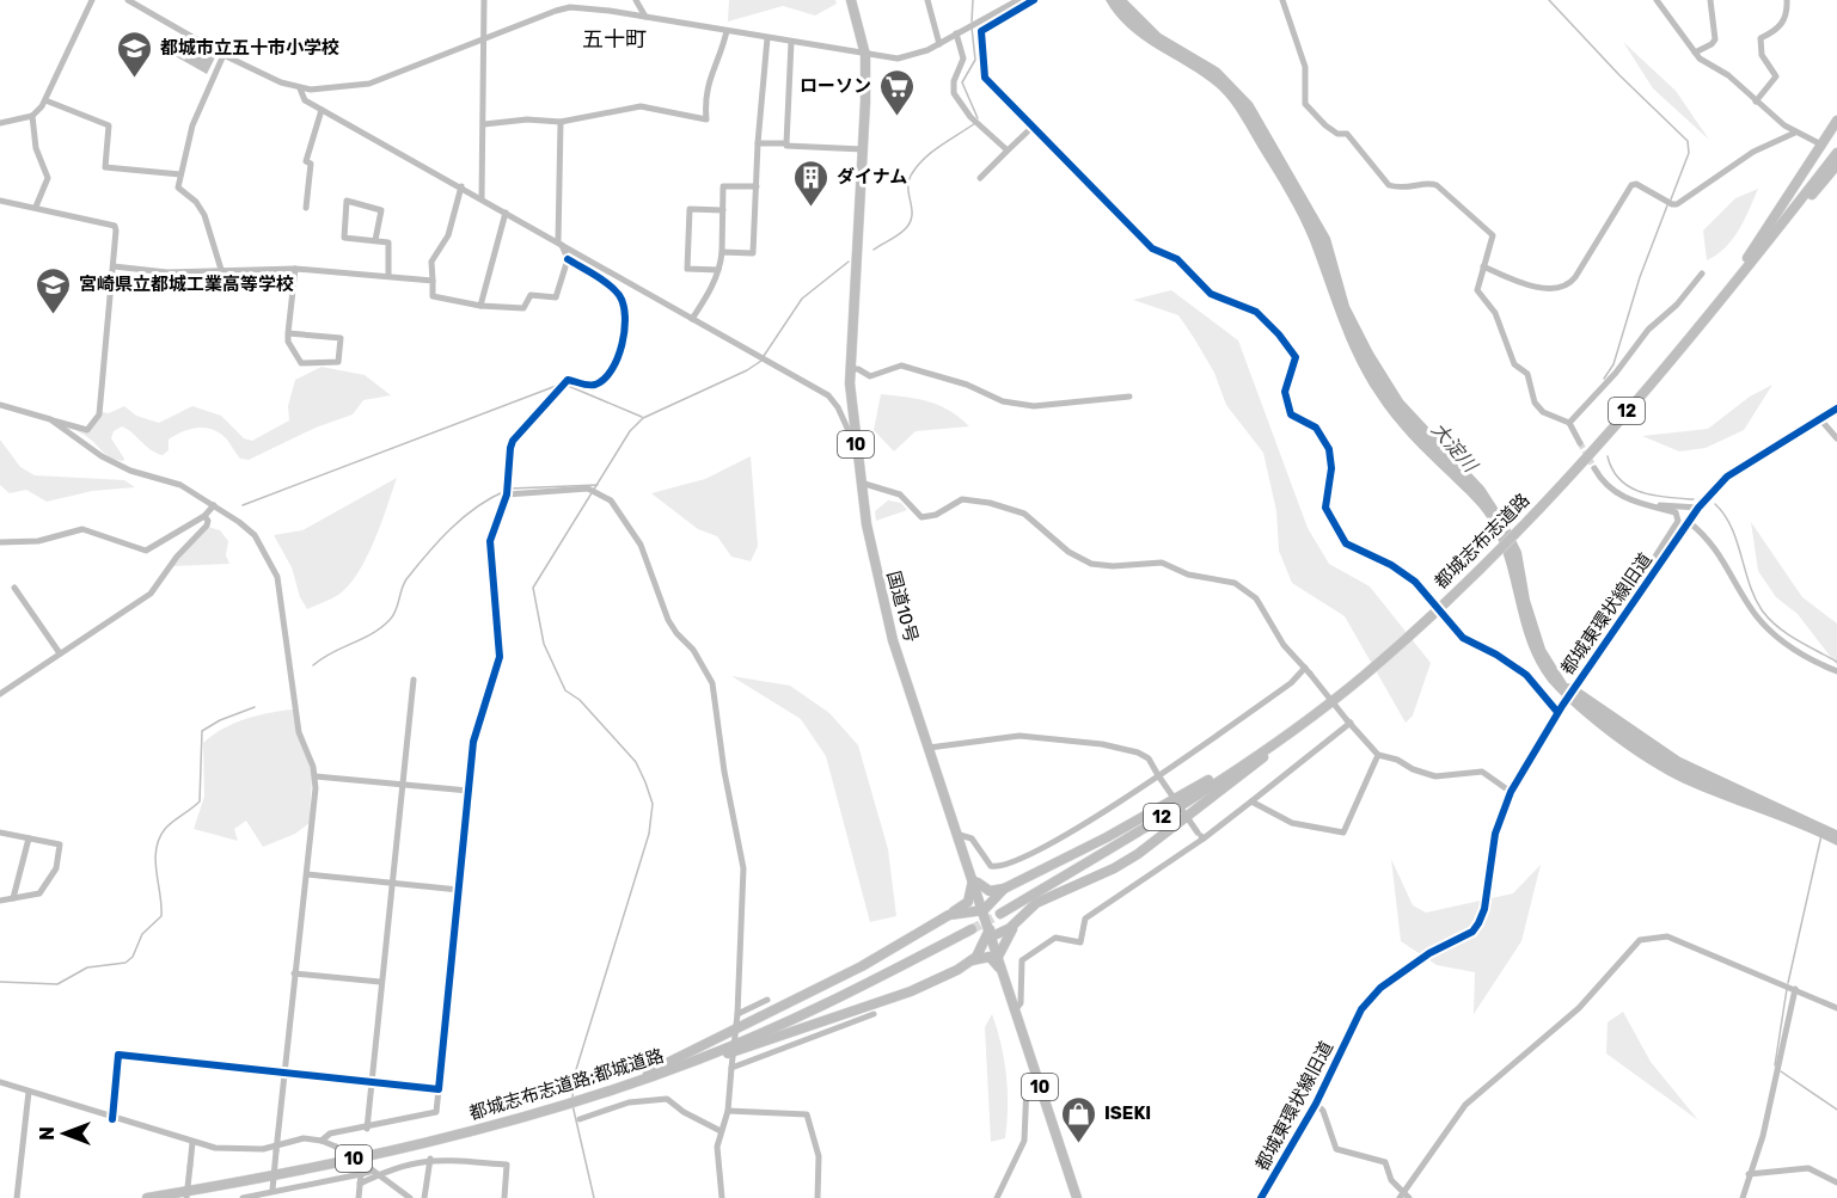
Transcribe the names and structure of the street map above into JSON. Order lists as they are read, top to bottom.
{
  "streets": {
    "highway": [
      "12",
      "10",
      "都城志布志道路",
      "国道10号",
      "都城志布志道路;都城道路"
    ],
    "street": ["都城東環状線旧道"]
  },
  "districts": ["五十町"],
  "water": ["大淀川"],
  "places": {
    "school or university": ["都城市立五十市小学校", "宮崎県立都城工業高等学校"],
    "supermarket": ["ローソン"],
    "building": ["ダイナム"],
    "shop": ["ISEKI"]
  },
  "north": "left"
}
